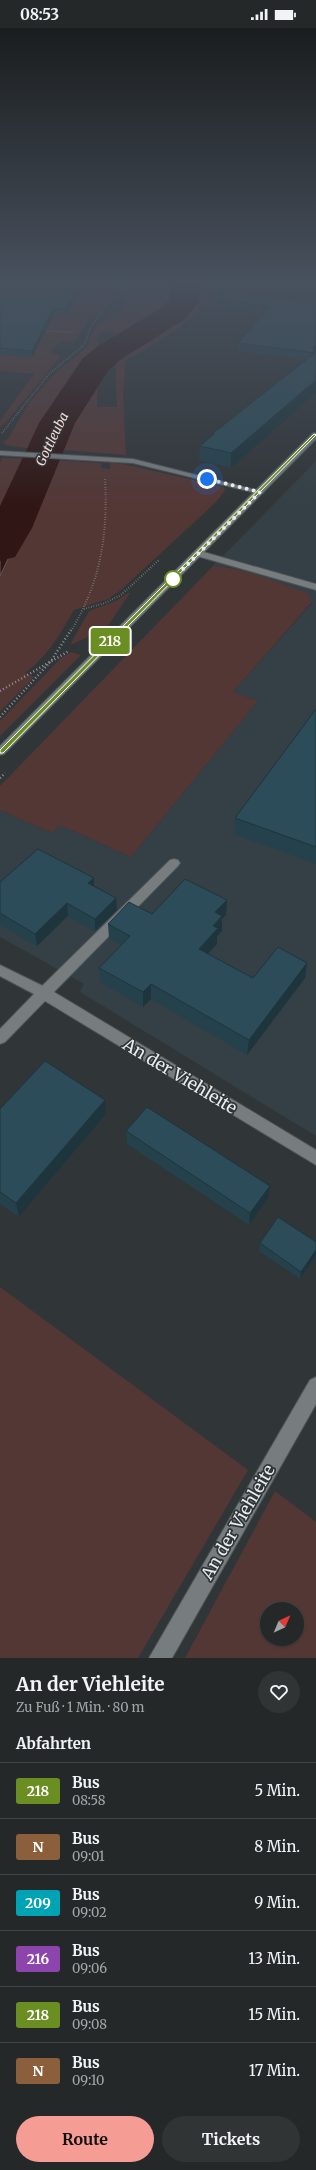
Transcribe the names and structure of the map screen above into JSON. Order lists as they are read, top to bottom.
{
  "streets": {
    "street": ["An der Viehleite"]
  },
  "water": ["Gottleuba"],
  "lines": ["bus line 218"],
  "north": "top right",
  "page": {
    "status": "08:53",
    "on_map": "218",
    "heading": [
      ["An der Viehleite", "Zu Fuß · 1 Min. · 80 m"],
      "Abfahrten"
    ],
    "list": [
      {
        "mark": "218",
        "name": "Bus",
        "note": "08:58",
        "value": "5 Min."
      },
      {
        "mark": "N",
        "name": "Bus",
        "note": "09:01",
        "value": "8 Min."
      },
      {
        "mark": "209",
        "name": "Bus",
        "note": "09:02",
        "value": "9 Min."
      },
      {
        "mark": "216",
        "name": "Bus",
        "note": "09:06",
        "value": "13 Min."
      },
      {
        "mark": "218",
        "name": "Bus",
        "note": "09:08",
        "value": "15 Min."
      },
      {
        "mark": "N",
        "name": "Bus",
        "note": "09:10",
        "value": "17 Min."
      }
    ],
    "buttons": ["Route", "Tickets"]
  }
}
